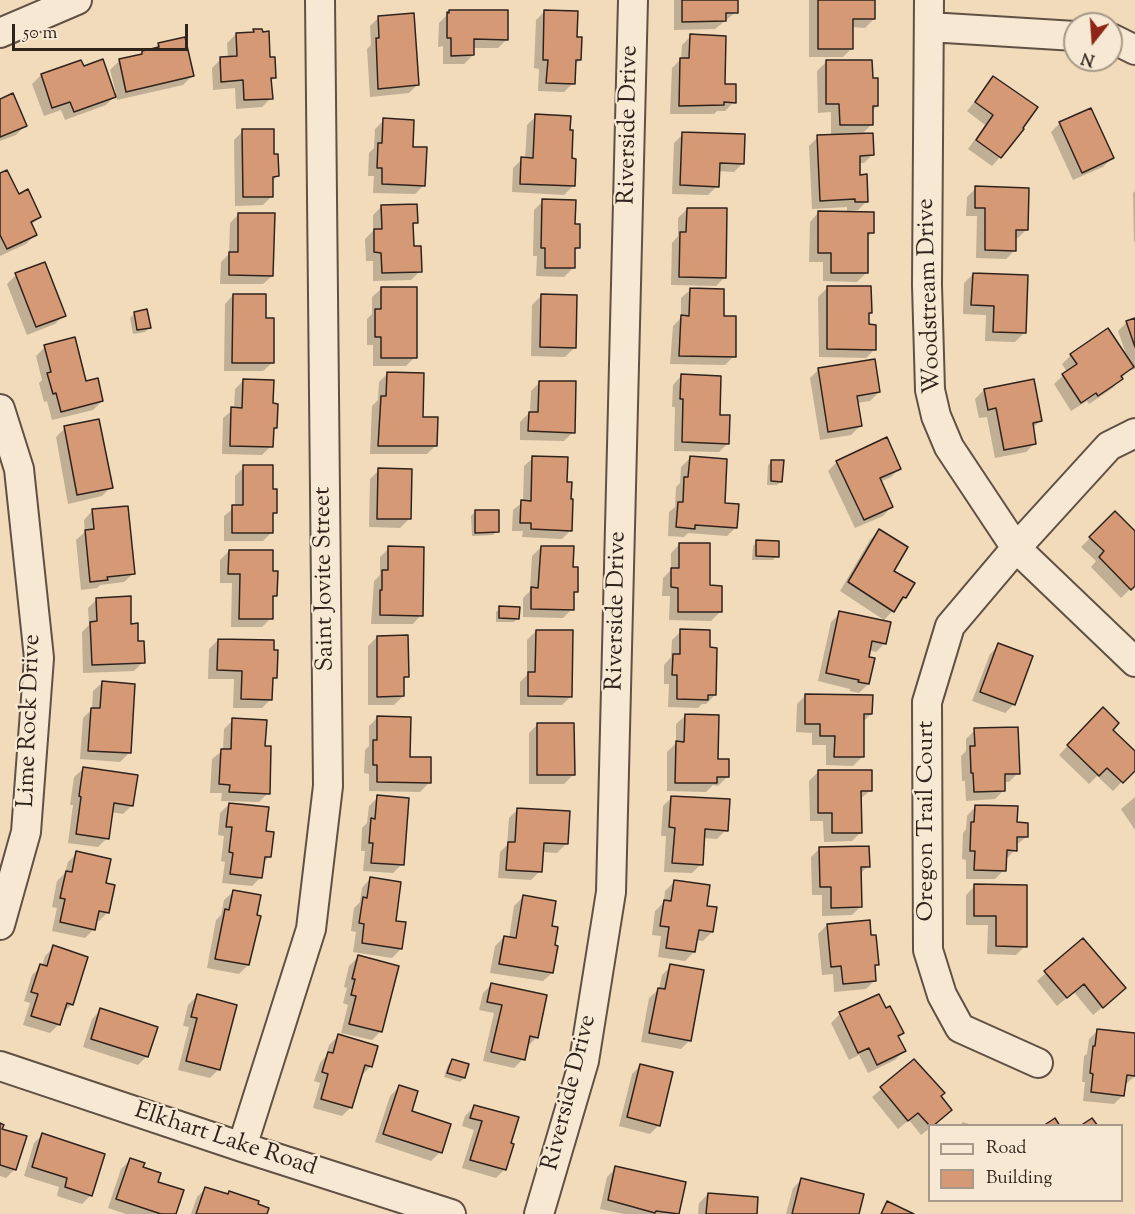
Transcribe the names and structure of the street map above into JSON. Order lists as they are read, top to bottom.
{
  "streets": {
    "street": [
      "Riverside Drive",
      "Woodstream Drive",
      "Saint Jovite Street",
      "Lime Rock Drive",
      "Oregon Trail Court",
      "Elkhart Lake Road"
    ]
  },
  "crossings": [
    ["Woodstream Drive", "Oregon Trail Court"],
    ["Saint Jovite Street", "Elkhart Lake Road"]
  ],
  "legend": ["Road", "Building"],
  "scale_bar": "50 m",
  "north": "bottom"
}
